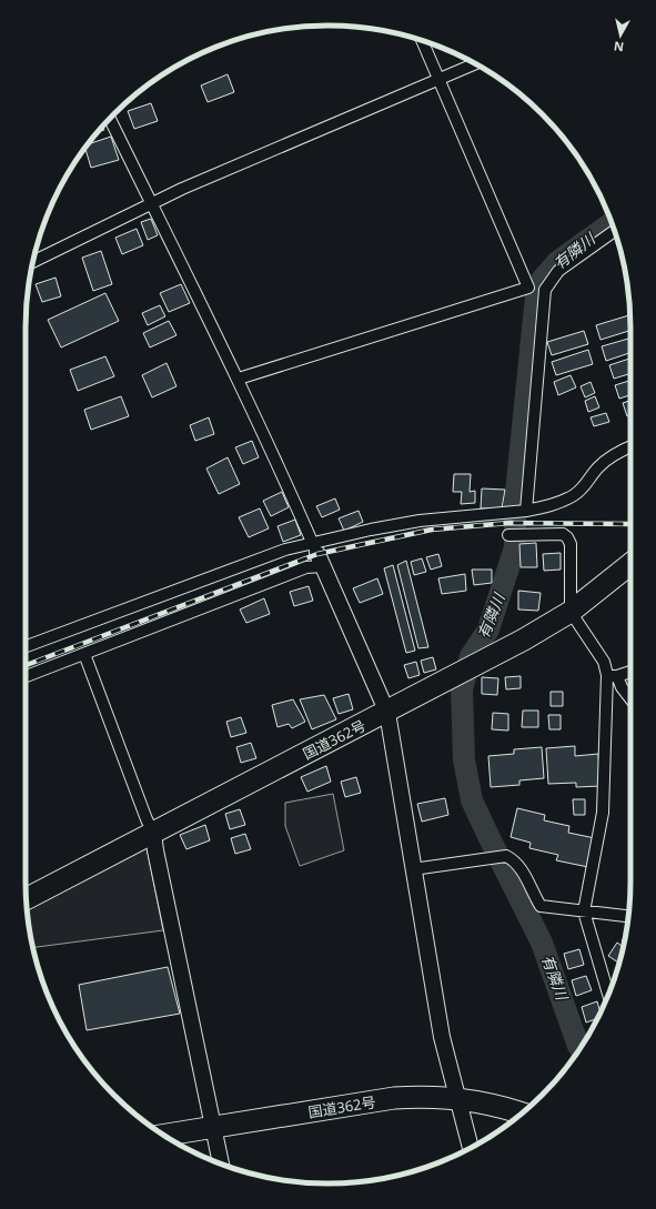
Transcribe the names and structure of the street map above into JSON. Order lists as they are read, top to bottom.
{
  "streets": {
    "highway": ["国道362号"]
  },
  "water": ["有隣川"],
  "north": "bottom"
}
